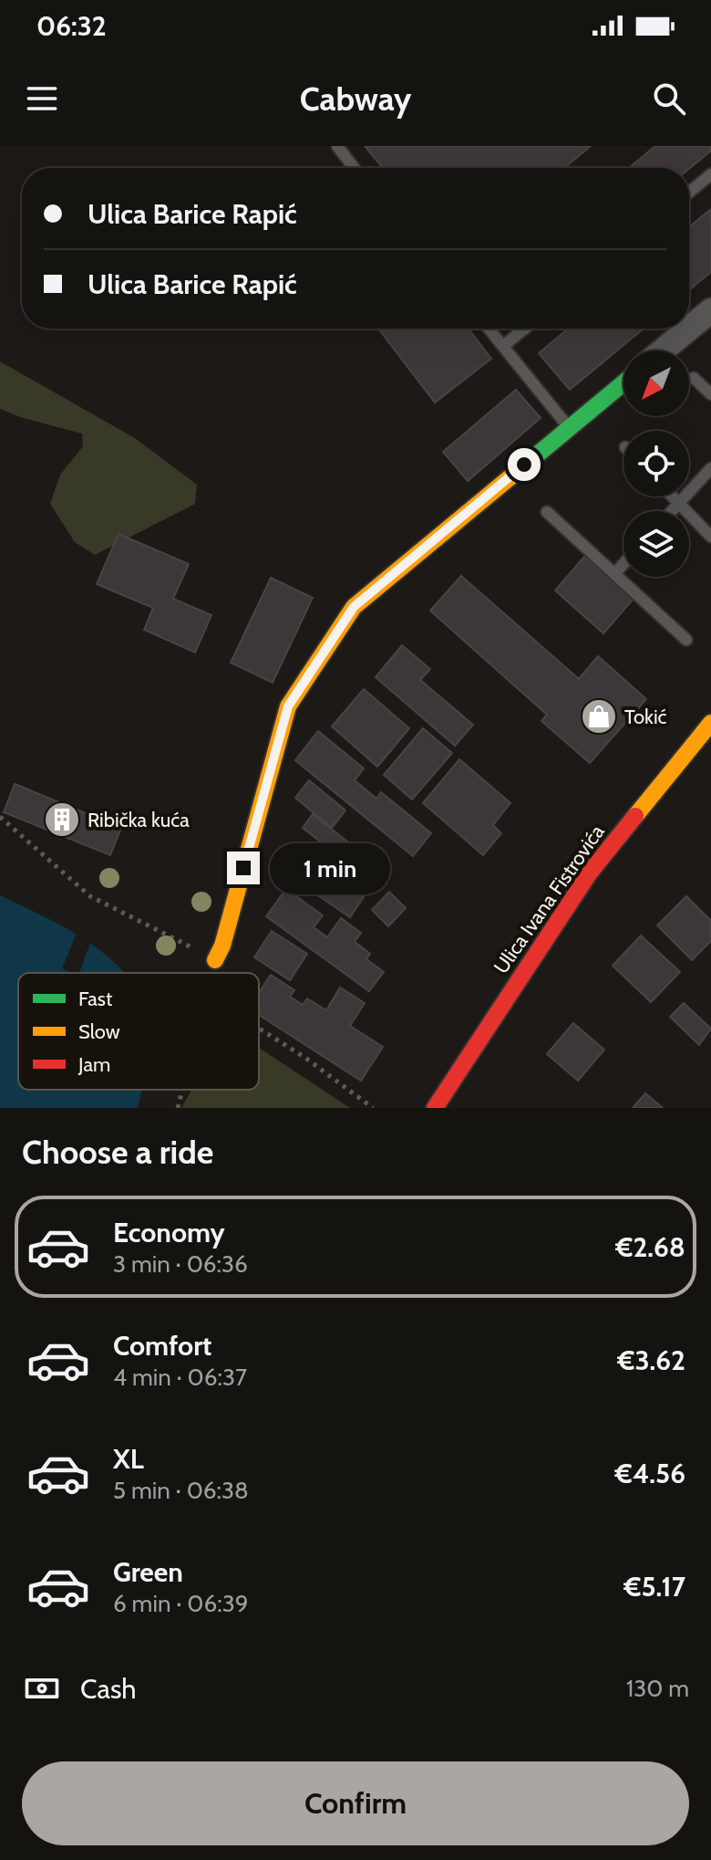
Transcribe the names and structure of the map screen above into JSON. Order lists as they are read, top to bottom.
{
  "streets": {
    "street": ["Ulica Ivana Fistrovića"]
  },
  "places": {
    "shop": ["Tokić"],
    "building": ["Ribička kuća"]
  },
  "legend": ["Fast", "Slow", "Jam"],
  "north": "bottom left",
  "page": {
    "status": "06:32",
    "header": "Cabway",
    "banner": ["Ulica Barice Rapić", "Ulica Barice Rapić"],
    "bubble": "1 min",
    "heading": "Choose a ride",
    "list": [
      {
        "name": "Economy",
        "note": "3 min · 06:36",
        "value": "€2.68"
      },
      {
        "name": "Comfort",
        "note": "4 min · 06:37",
        "value": "€3.62"
      },
      {
        "name": "XL",
        "note": "5 min · 06:38",
        "value": "€4.56"
      },
      {
        "name": "Green",
        "note": "6 min · 06:39",
        "value": "€5.17"
      }
    ],
    "pay": ["Cash", "130 m"],
    "buttons": "Confirm"
  }
}
